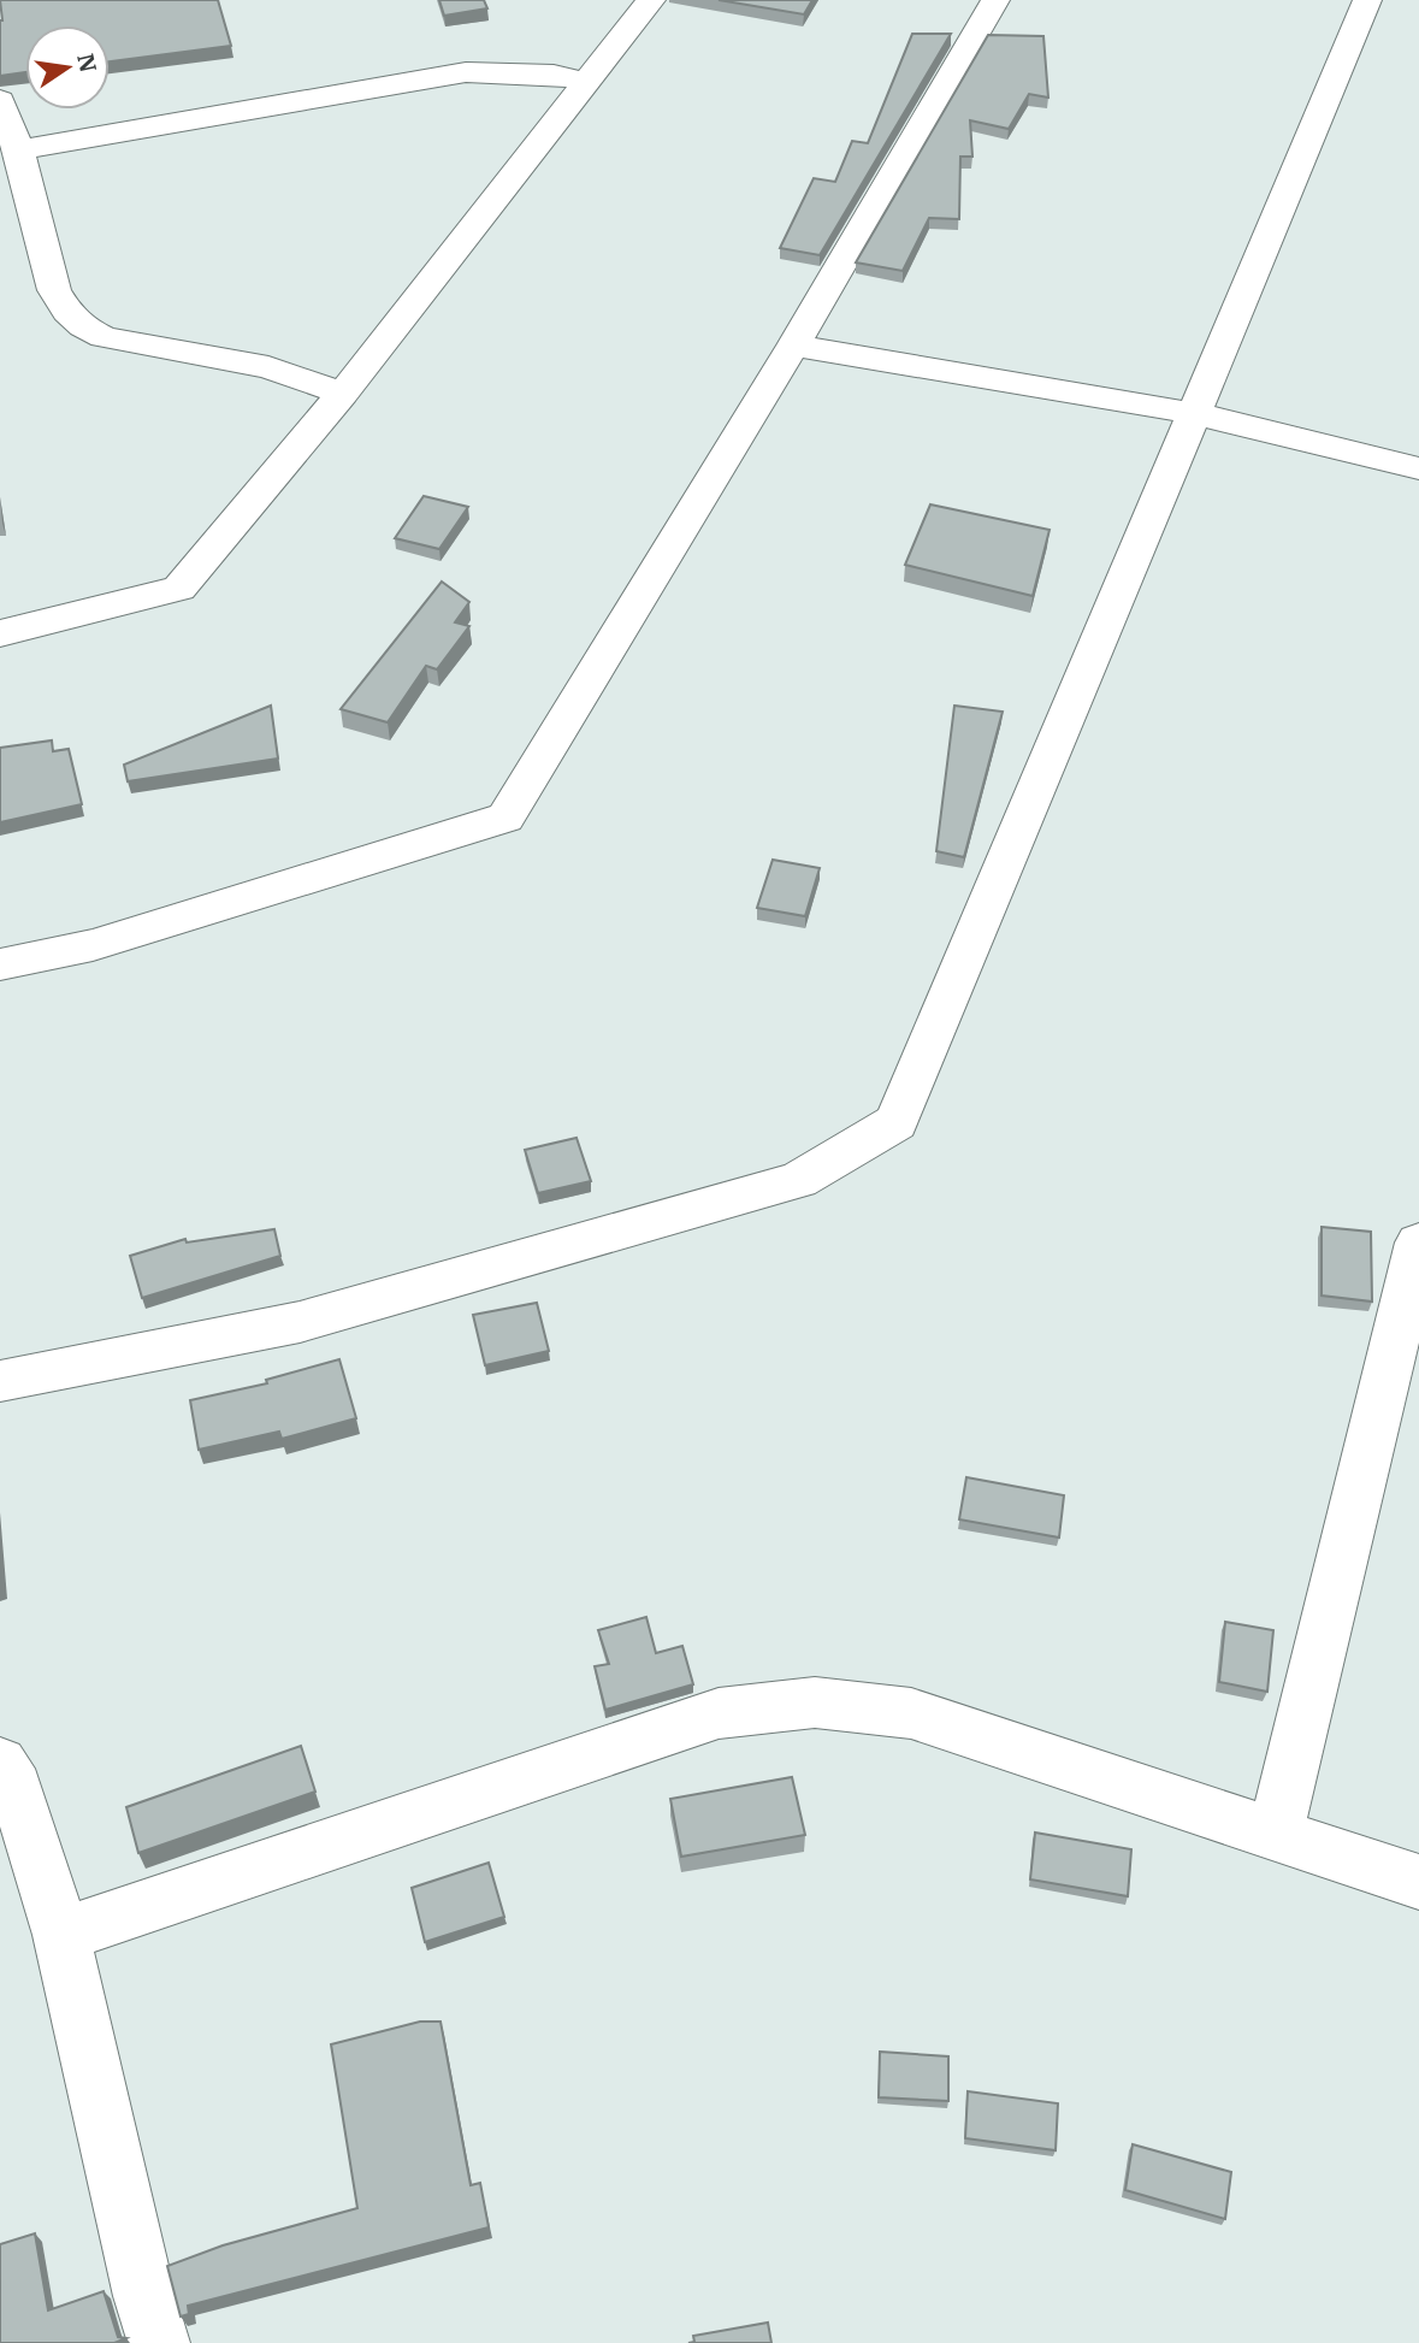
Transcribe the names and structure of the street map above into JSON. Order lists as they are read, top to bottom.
{
  "north": "right"
}
